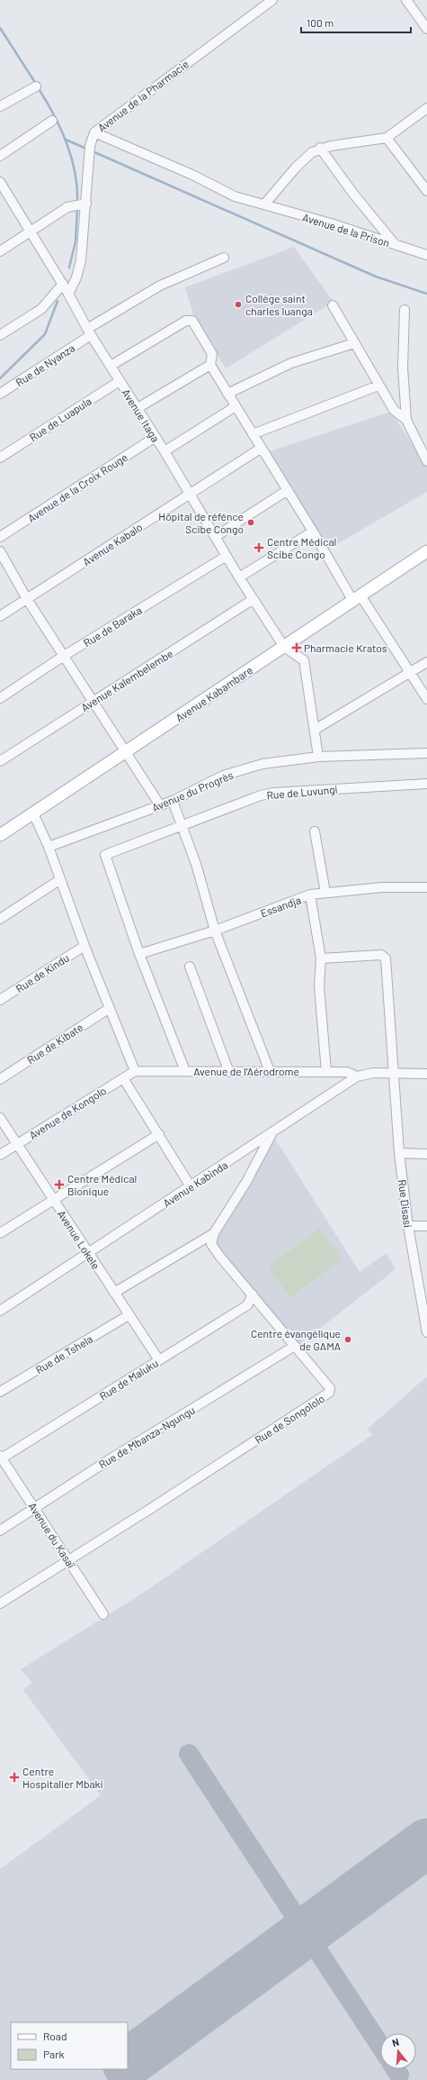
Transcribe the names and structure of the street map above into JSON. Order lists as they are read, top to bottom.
{
  "streets": {
    "main road": ["Avenue Kabambare"],
    "street": [
      "Avenue de la Pharmacie",
      "Avenue de la Prison",
      "Rue de Nyanza",
      "Avenue Itaga",
      "Rue de Luapula",
      "Avenue de la Croix Rouge",
      "Avenue Kabalo",
      "Rue de Baraka",
      "Avenue Kalembelembe",
      "Avenue du Progrès",
      "Rue de Luvungi",
      "Essandja",
      "Rue de Kindu",
      "Rue de Kibate",
      "Avenue de l’Aérodrome",
      "Avenue de Kongolo",
      "Avenue Kabinda",
      "Rue Disasi",
      "Avenue Lokele",
      "Rue de Tshela",
      "Rue de Maluku",
      "Rue de Songololo",
      "Rue de Mbanza-Ngungu",
      "Avenue du Kasaï"
    ]
  },
  "crossings": [
    ["Avenue de la Pharmacie", "Avenue de la Prison"],
    ["Avenue de la Pharmacie", "Avenue Itaga"],
    ["Rue de Nyanza", "Avenue Itaga"],
    ["Avenue Itaga", "Rue de Luapula"],
    ["Avenue Itaga", "Avenue de la Croix Rouge"],
    ["Avenue Itaga", "Avenue Kabalo"],
    ["Avenue Itaga", "Rue de Baraka"],
    ["Avenue Itaga", "Avenue Kalembelembe"],
    ["Avenue Itaga", "Avenue Kabambare"],
    ["Rue de Luvungi", "Essandja"],
    ["Avenue de l’Aérodrome", "Avenue de Kongolo"],
    ["Avenue de l’Aérodrome", "Avenue Kabinda"],
    ["Avenue de Kongolo", "Avenue Lokele"],
    ["Avenue Kabinda", "Rue Disasi"],
    ["Avenue Kabinda", "Avenue Lokele"],
    ["Avenue Lokele", "Rue de Tshela"],
    ["Avenue Lokele", "Rue de Maluku"],
    ["Rue de Maluku", "Rue de Songololo"],
    ["Rue de Maluku", "Avenue du Kasaï"],
    ["Rue de Songololo", "Rue de Mbanza-Ngungu"],
    ["Rue de Songololo", "Avenue du Kasaï"],
    ["Rue de Mbanza-Ngungu", "Avenue du Kasaï"]
  ],
  "places": {
    "other": ["Collège saint charles luanga", "Hôpital de réfénce Scibe Congo", "Centre évangélique de GAMA"],
    "health": [
      "Centre Médical Scibe Congo",
      "Pharmacie Kratos",
      "Centre Médical Bionique",
      "Centre Hospitalier Mbaki"
    ]
  },
  "legend": ["Road", "Park"],
  "scale_bar": "100 m",
  "north": "top"
}
